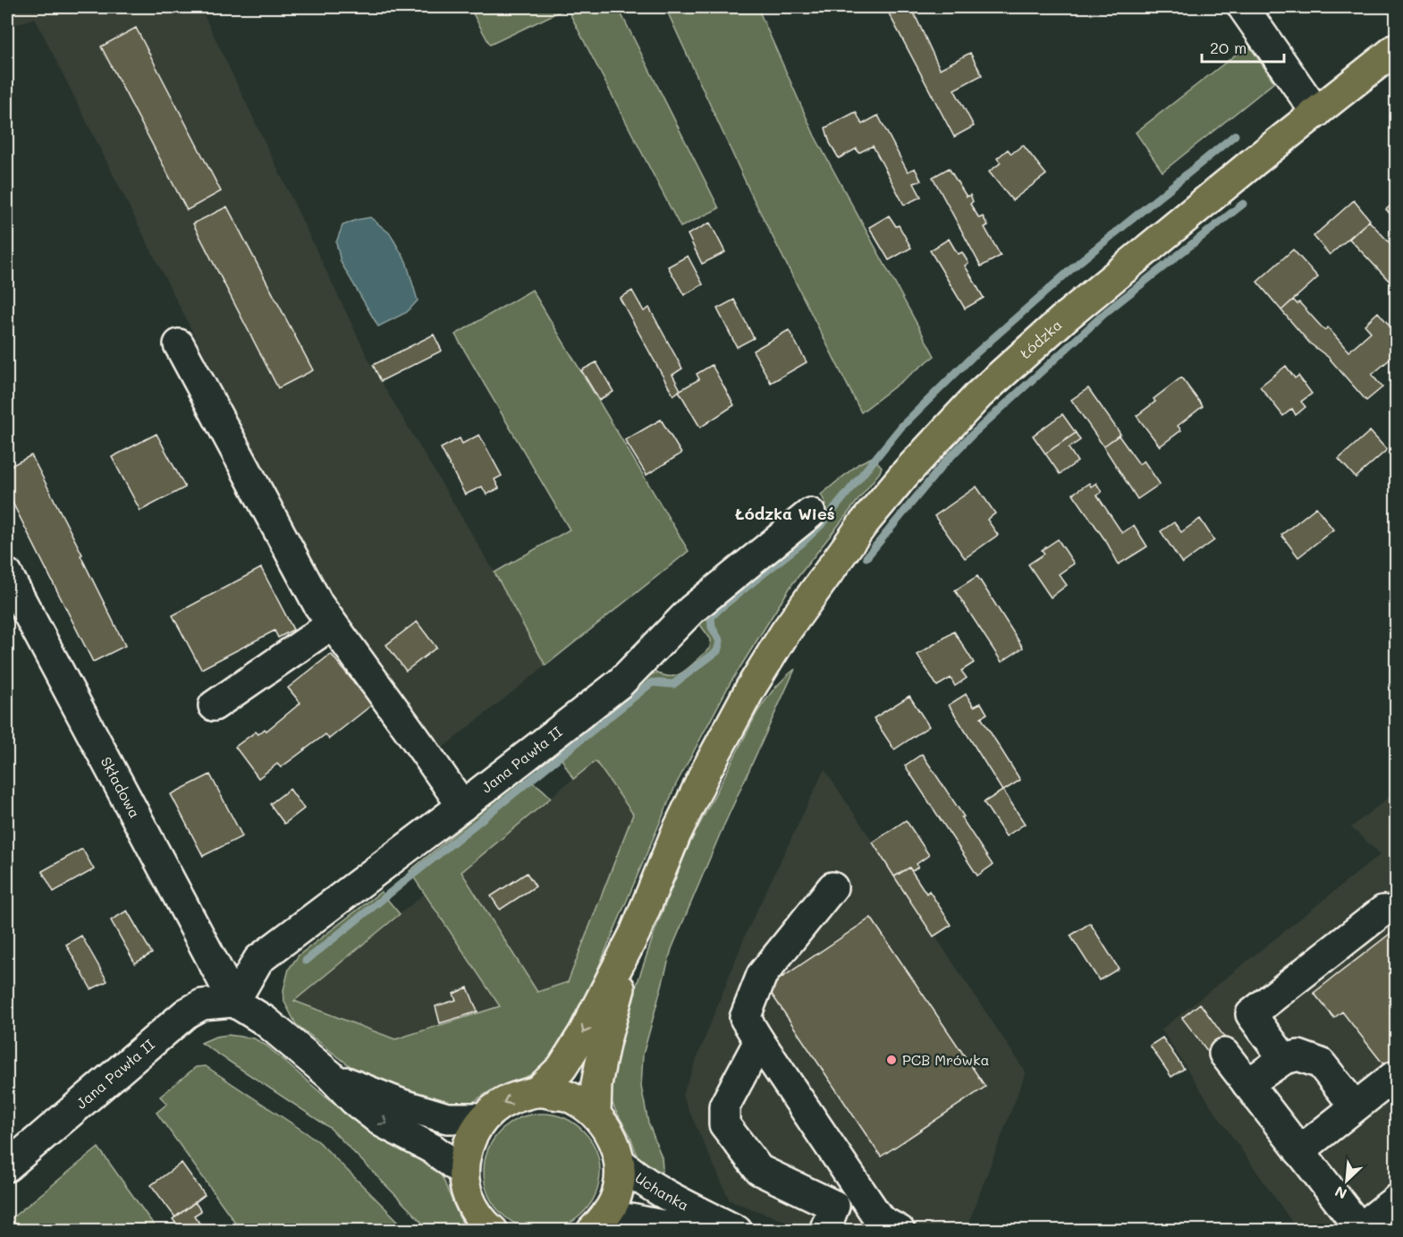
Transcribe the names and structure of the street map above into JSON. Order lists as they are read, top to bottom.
{
  "streets": {
    "main road": ["Łódzka"],
    "street": ["Jana Pawła II", "Składowa", "Uchanka"]
  },
  "crossings": [
    ["Jana Pawła II", "Składowa"]
  ],
  "districts": ["Łódzka Wieś"],
  "places": ["PCB Mrówka"],
  "scale_bar": "20 m",
  "north": "bottom left"
}
